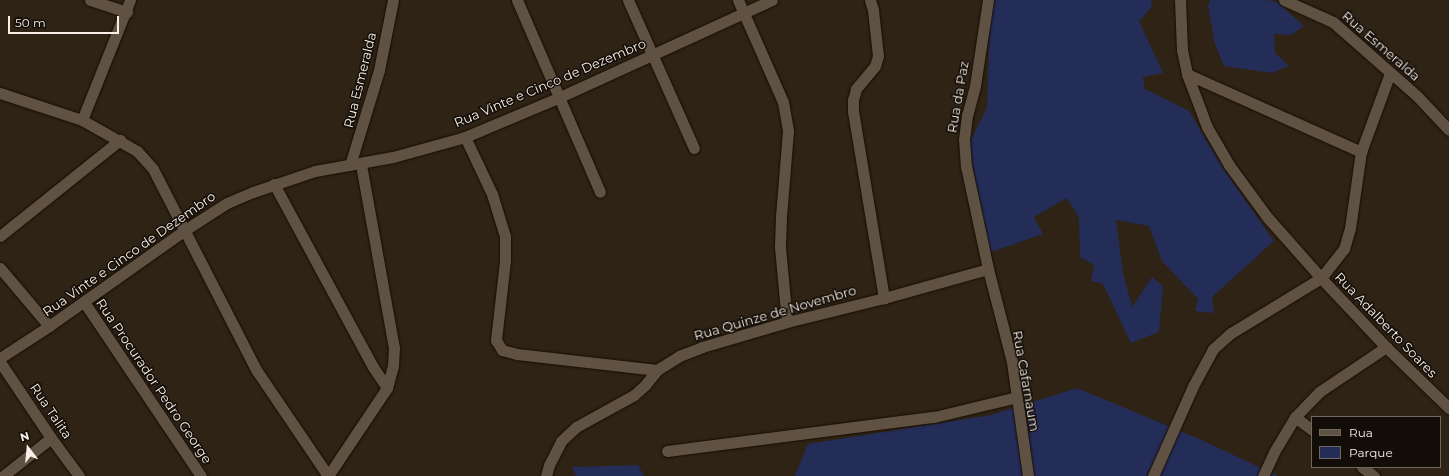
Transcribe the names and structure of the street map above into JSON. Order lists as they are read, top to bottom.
{
  "streets": {
    "street": [
      "Rua Esmeralda",
      "Rua Vinte e Cinco de Dezembro",
      "Rua da Paz",
      "Rua Quinze de Novembro",
      "Rua Adalberto Soares",
      "Rua Procurador Pedro George",
      "Rua Cafarnaum",
      "Rua Talita"
    ]
  },
  "crossings": [
    ["Rua Esmeralda", "Rua Vinte e Cinco de Dezembro"],
    ["Rua Vinte e Cinco de Dezembro", "Rua Procurador Pedro George"],
    ["Rua da Paz", "Rua Quinze de Novembro"],
    ["Rua da Paz", "Rua Cafarnaum"],
    ["Rua Quinze de Novembro", "Rua Cafarnaum"]
  ],
  "legend": ["Rua", "Parque"],
  "scale_bar": "50 m",
  "north": "top"
}
